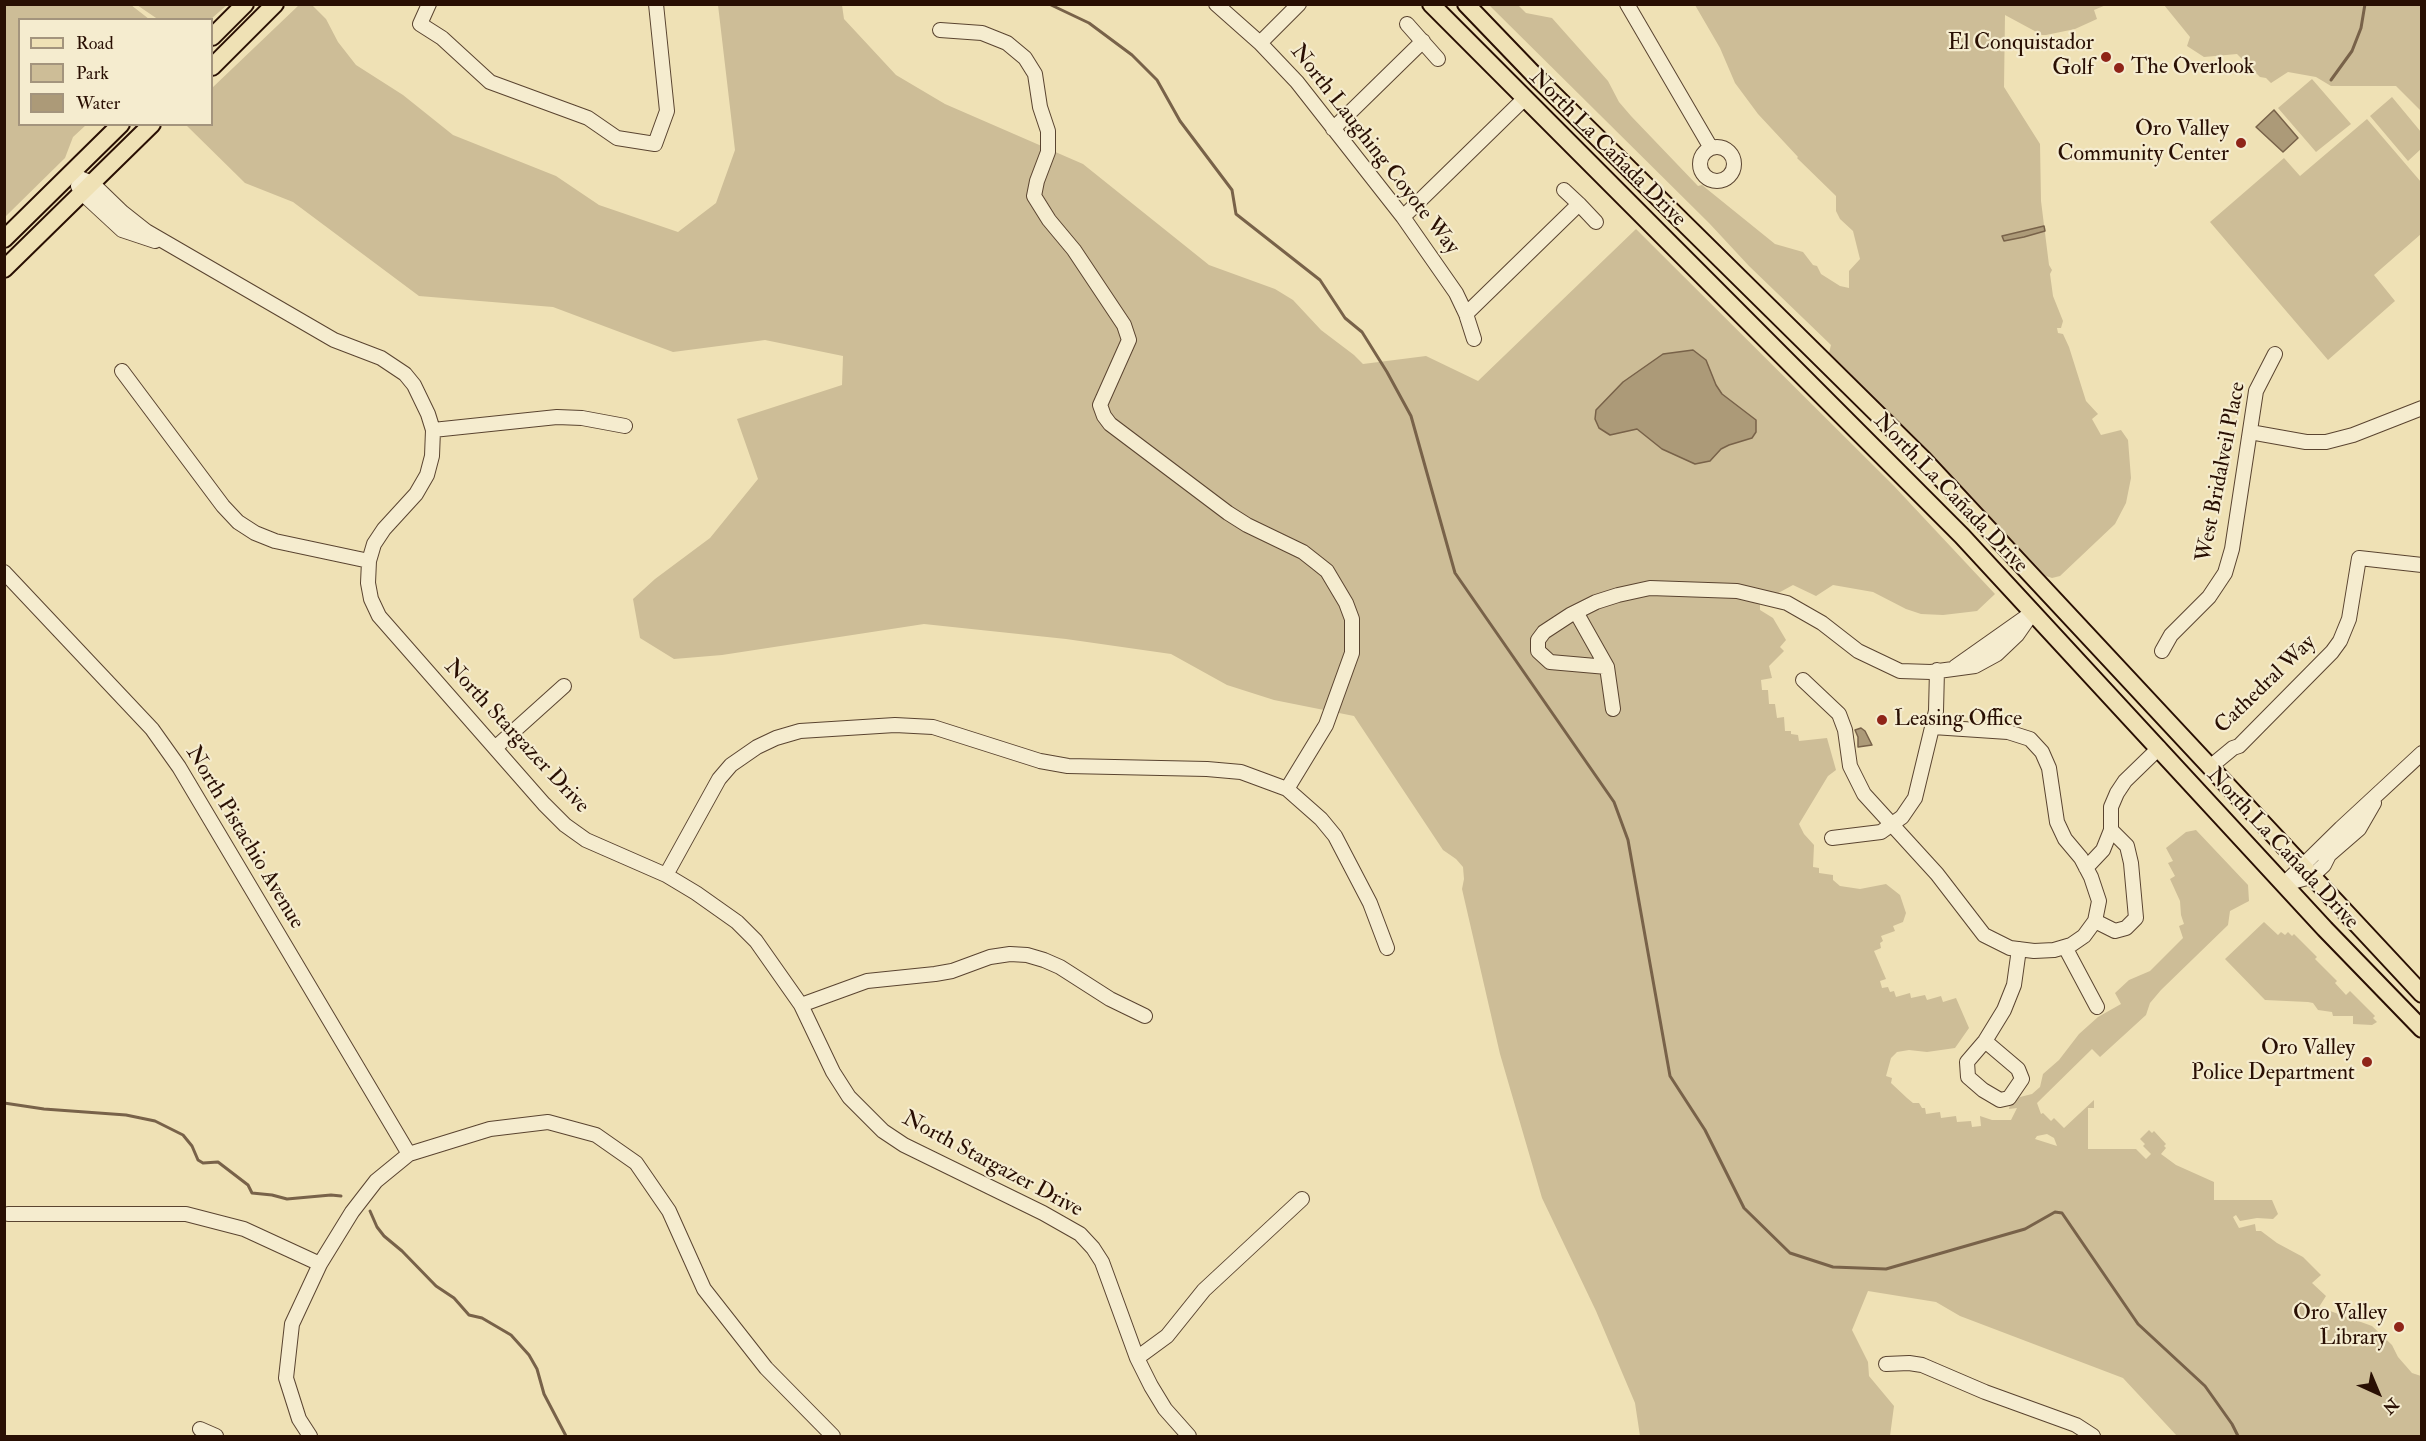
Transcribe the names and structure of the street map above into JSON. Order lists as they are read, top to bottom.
{
  "streets": {
    "main road": ["North La Cañada Drive"],
    "street": [
      "North Laughing Coyote Way",
      "West Bridalveil Place",
      "Cathedral Way",
      "North Stargazer Drive",
      "North Pistachio Avenue"
    ]
  },
  "crossings": [
    ["North La Cañada Drive", "Cathedral Way"]
  ],
  "places": [
    "El Conquistador Golf",
    "The Overlook",
    "Oro Valley Community Center",
    "Leasing Office",
    "Oro Valley Police Department",
    "Oro Valley Library"
  ],
  "legend": ["Road", "Park", "Water"],
  "north": "bottom right"
}
